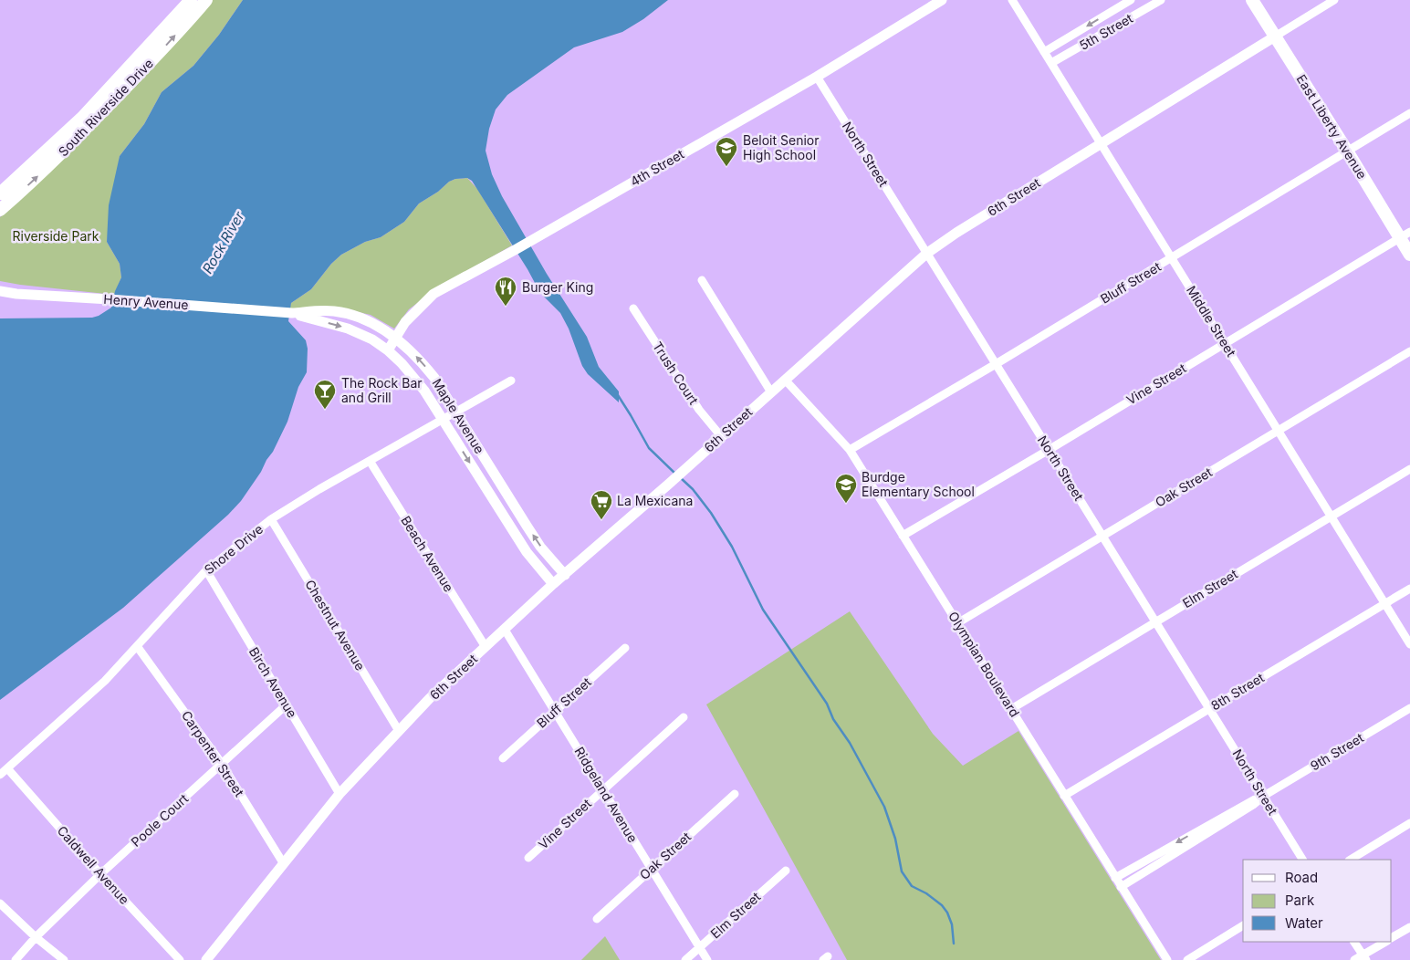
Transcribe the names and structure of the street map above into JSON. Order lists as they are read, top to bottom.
{
  "streets": {
    "main road": ["South Riverside Drive", "East Liberty Avenue"],
    "street": [
      "5th Street",
      "North Street",
      "4th Street",
      "6th Street",
      "Bluff Street",
      "Henry Avenue",
      "Middle Street",
      "Trush Court",
      "Vine Street",
      "Maple Avenue",
      "Oak Street",
      "Shore Drive",
      "Beach Avenue",
      "Elm Street",
      "Chestnut Avenue",
      "Olympian Boulevard",
      "Birch Avenue",
      "8th Street",
      "9th Street",
      "Carpenter Street",
      "Ridgeland Avenue",
      "Poole Court",
      "Caldwell Avenue"
    ]
  },
  "crossings": [
    ["5th Street", "Middle Street"],
    ["East Liberty Avenue", "6th Street"],
    ["East Liberty Avenue", "Bluff Street"],
    ["East Liberty Avenue", "Vine Street"],
    ["North Street", "4th Street"],
    ["North Street", "6th Street"],
    ["North Street", "Bluff Street"],
    ["North Street", "Vine Street"],
    ["North Street", "Oak Street"],
    ["North Street", "Elm Street"],
    ["North Street", "8th Street"],
    ["North Street", "9th Street"],
    ["4th Street", "Maple Avenue"],
    ["6th Street", "Middle Street"],
    ["6th Street", "Trush Court"],
    ["6th Street", "Maple Avenue"],
    ["6th Street", "Beach Avenue"],
    ["6th Street", "Chestnut Avenue"],
    ["6th Street", "Olympian Boulevard"],
    ["6th Street", "Birch Avenue"],
    ["6th Street", "Carpenter Street"],
    ["6th Street", "Ridgeland Avenue"],
    ["Bluff Street", "Middle Street"],
    ["Bluff Street", "Olympian Boulevard"],
    ["Bluff Street", "Ridgeland Avenue"],
    ["Henry Avenue", "Maple Avenue"],
    ["Middle Street", "Vine Street"],
    ["Middle Street", "Oak Street"],
    ["Middle Street", "Elm Street"],
    ["Middle Street", "8th Street"],
    ["Vine Street", "Olympian Boulevard"],
    ["Vine Street", "Ridgeland Avenue"],
    ["Maple Avenue", "Shore Drive"],
    ["Oak Street", "Olympian Boulevard"],
    ["Oak Street", "Ridgeland Avenue"],
    ["Shore Drive", "Beach Avenue"],
    ["Shore Drive", "Chestnut Avenue"],
    ["Shore Drive", "Birch Avenue"],
    ["Shore Drive", "Carpenter Street"],
    ["Shore Drive", "Caldwell Avenue"],
    ["Elm Street", "Olympian Boulevard"],
    ["Elm Street", "Ridgeland Avenue"],
    ["Olympian Boulevard", "8th Street"],
    ["Olympian Boulevard", "9th Street"],
    ["Birch Avenue", "Poole Court"],
    ["Carpenter Street", "Poole Court"],
    ["Poole Court", "Caldwell Avenue"]
  ],
  "water": ["Rock River"],
  "parks": ["Riverside Park"],
  "places": {
    "school or university": ["Beloit Senior High School", "Burdge Elementary School"],
    "restaurant": ["Burger King"],
    "bar": ["The Rock Bar and Grill"],
    "supermarket": ["La Mexicana"]
  },
  "legend": ["Road", "Park", "Water"]
}
